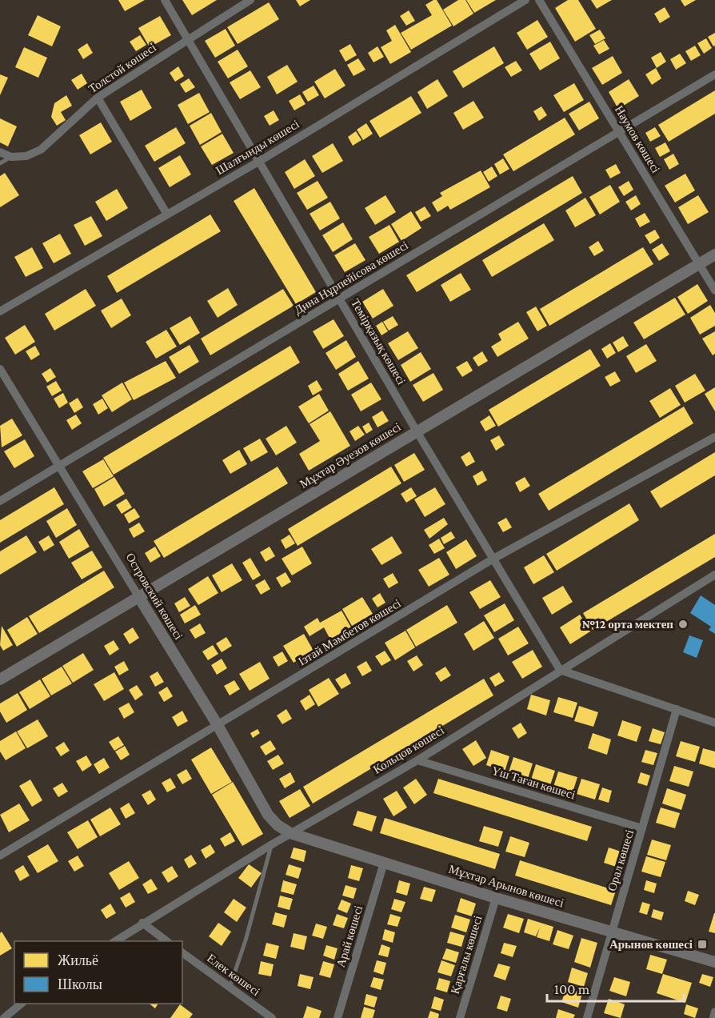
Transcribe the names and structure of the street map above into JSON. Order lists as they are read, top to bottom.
{
  "streets": {
    "street": [
      "Толстой көшесі",
      "Наумов көшесі",
      "Шалғынды көшесі",
      "Дина Нұрпейісова көшесі",
      "Темірқазық көшесі",
      "Мұхтар Әуезов көшесі",
      "Островский көшесі",
      "Ізтай Мәмбетов көшесі",
      "Кольцов көшесі",
      "Үш Таған көшесі",
      "Орал көшесі",
      "Мұхтар Арынов көшесі",
      "Арай көшесі",
      "Қарғалы көшесі",
      "Елек көшесі"
    ]
  },
  "crossings": [
    ["Толстой көшесі", "Темірқазық көшесі"],
    ["Наумов көшесі", "Дина Нұрпейісова көшесі"],
    ["Наумов көшесі", "Мұхтар Әуезов көшесі"],
    ["Шалғынды көшесі", "Темірқазық көшесі"],
    ["Дина Нұрпейісова көшесі", "Темірқазық көшесі"],
    ["Дина Нұрпейісова көшесі", "Островский көшесі"],
    ["Темірқазық көшесі", "Мұхтар Әуезов көшесі"],
    ["Темірқазық көшесі", "Ізтай Мәмбетов көшесі"],
    ["Темірқазық көшесі", "Кольцов көшесі"],
    ["Мұхтар Әуезов көшесі", "Островский көшесі"],
    ["Островский көшесі", "Ізтай Мәмбетов көшесі"],
    ["Островский көшесі", "Кольцов көшесі"],
    ["Островский көшесі", "Мұхтар Арынов көшесі"],
    ["Кольцов көшесі", "Үш Таған көшесі"],
    ["Кольцов көшесі", "Мұхтар Арынов көшесі"],
    ["Үш Таған көшесі", "Орал көшесі"],
    ["Орал көшесі", "Мұхтар Арынов көшесі"],
    ["Мұхтар Арынов көшесі", "Арай көшесі"],
    ["Мұхтар Арынов көшесі", "Қарғалы көшесі"]
  ],
  "places": {
    "other": ["№12 орта мектеп"],
    "transit": ["Арынов көшесі"]
  },
  "legend": ["Жильё", "Школы"],
  "scale_bar": "100 m"
}
